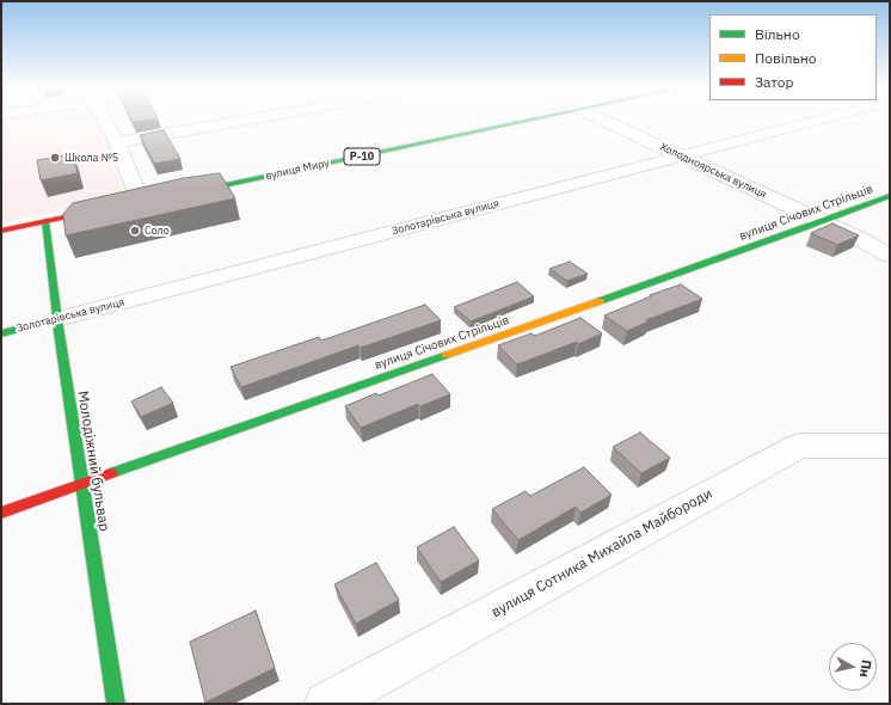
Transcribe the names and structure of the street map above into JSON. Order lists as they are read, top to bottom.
{
  "streets": {
    "main road": [
      "Р-10",
      "вулиця Миру",
      "вулиця Січових Стрільців",
      "Золотарівська вулиця",
      "Молодіжний бульвар"
    ],
    "street": ["Холодноярська вулиця", "вулиця Сотника Михайла Майбороди"]
  },
  "crossings": [
    ["Холодноярська вулиця", "вулиця Січових Стрільців"],
    ["Холодноярська вулиця", "Золотарівська вулиця"],
    ["вулиця Січових Стрільців", "Молодіжний бульвар"],
    ["Золотарівська вулиця", "Молодіжний бульвар"]
  ],
  "places": ["Школа №5", "Соло"],
  "legend": ["Вільно", "Повільно", "Затор"],
  "north": "right"
}
